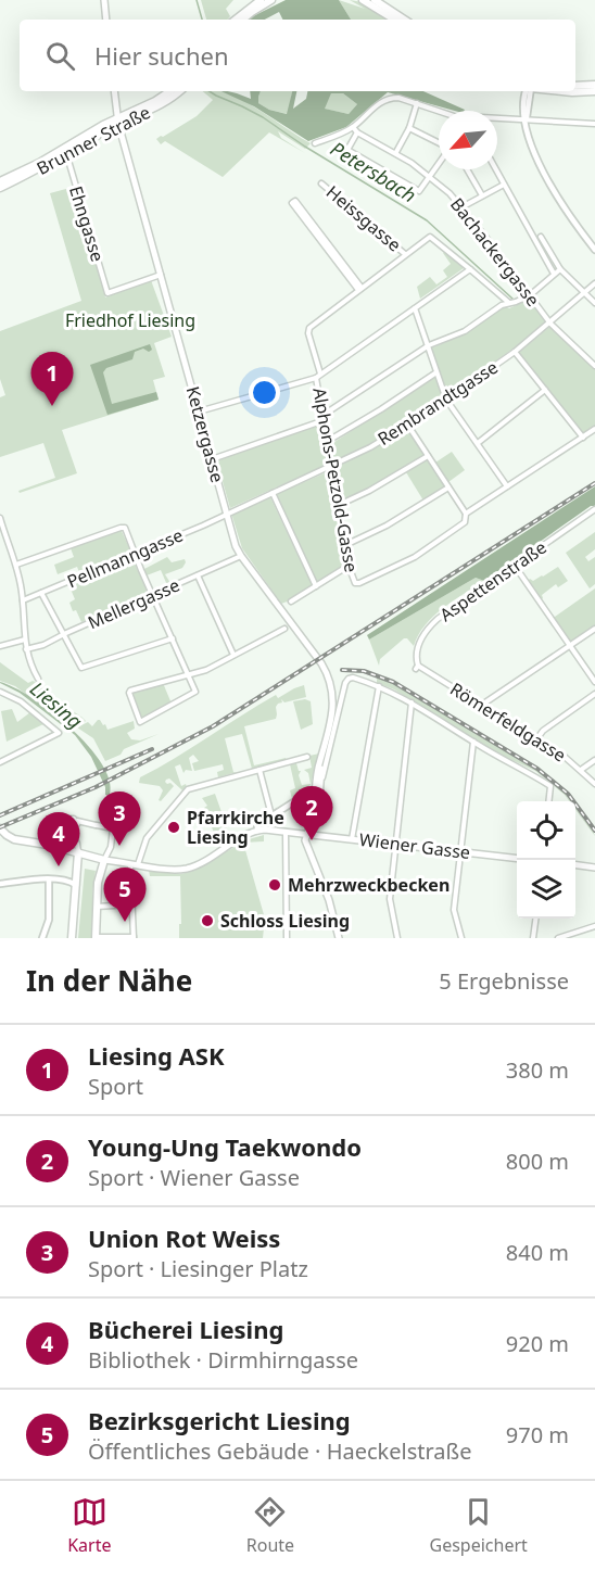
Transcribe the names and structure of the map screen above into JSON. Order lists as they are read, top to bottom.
{
  "streets": {
    "main road": ["Brunner Straße", "Ketzergasse", "Wiener Gasse"],
    "street": [
      "Heissgasse",
      "Ehngasse",
      "Bachackergasse",
      "Rembrandtgasse",
      "Alphons-Petzold-Gasse",
      "Pellmanngasse",
      "Aspettenstraße",
      "Mellergasse",
      "Römerfeldgasse"
    ]
  },
  "crossings": [
    ["Brunner Straße", "Ehngasse"],
    ["Brunner Straße", "Ketzergasse"],
    ["Ehngasse", "Ketzergasse"],
    ["Bachackergasse", "Rembrandtgasse"],
    ["Rembrandtgasse", "Ketzergasse"],
    ["Rembrandtgasse", "Alphons-Petzold-Gasse"],
    ["Rembrandtgasse", "Pellmanngasse"],
    ["Ketzergasse", "Pellmanngasse"],
    ["Ketzergasse", "Mellergasse"],
    ["Ketzergasse", "Wiener Gasse"],
    ["Aspettenstraße", "Römerfeldgasse"]
  ],
  "water": ["Petersbach", "Liesing"],
  "parks": ["Friedhof Liesing"],
  "places": ["Pfarrkirche Liesing", "Mehrzweckbecken", "Schloss Liesing"],
  "north": "bottom left",
  "page": {
    "search": "Hier suchen",
    "pins": [
      "1",
      "2",
      "3",
      "4",
      "5"
    ],
    "heading": ["In der Nähe", "5 Ergebnisse"],
    "list": [
      {
        "mark": "1",
        "name": "Liesing ASK",
        "note": "Sport",
        "value": "380 m"
      },
      {
        "mark": "2",
        "name": "Young-Ung Taekwondo",
        "note": "Sport · Wiener Gasse",
        "value": "800 m"
      },
      {
        "mark": "3",
        "name": "Union Rot Weiss",
        "note": "Sport · Liesinger Platz",
        "value": "840 m"
      },
      {
        "mark": "4",
        "name": "Bücherei Liesing",
        "note": "Bibliothek · Dirmhirngasse",
        "value": "920 m"
      },
      {
        "mark": "5",
        "name": "Bezirksgericht Liesing",
        "note": "Öffentliches Gebäude · Haeckelstraße",
        "value": "970 m"
      }
    ],
    "nav": ["Karte", "Route", "Gespeichert"]
  }
}
